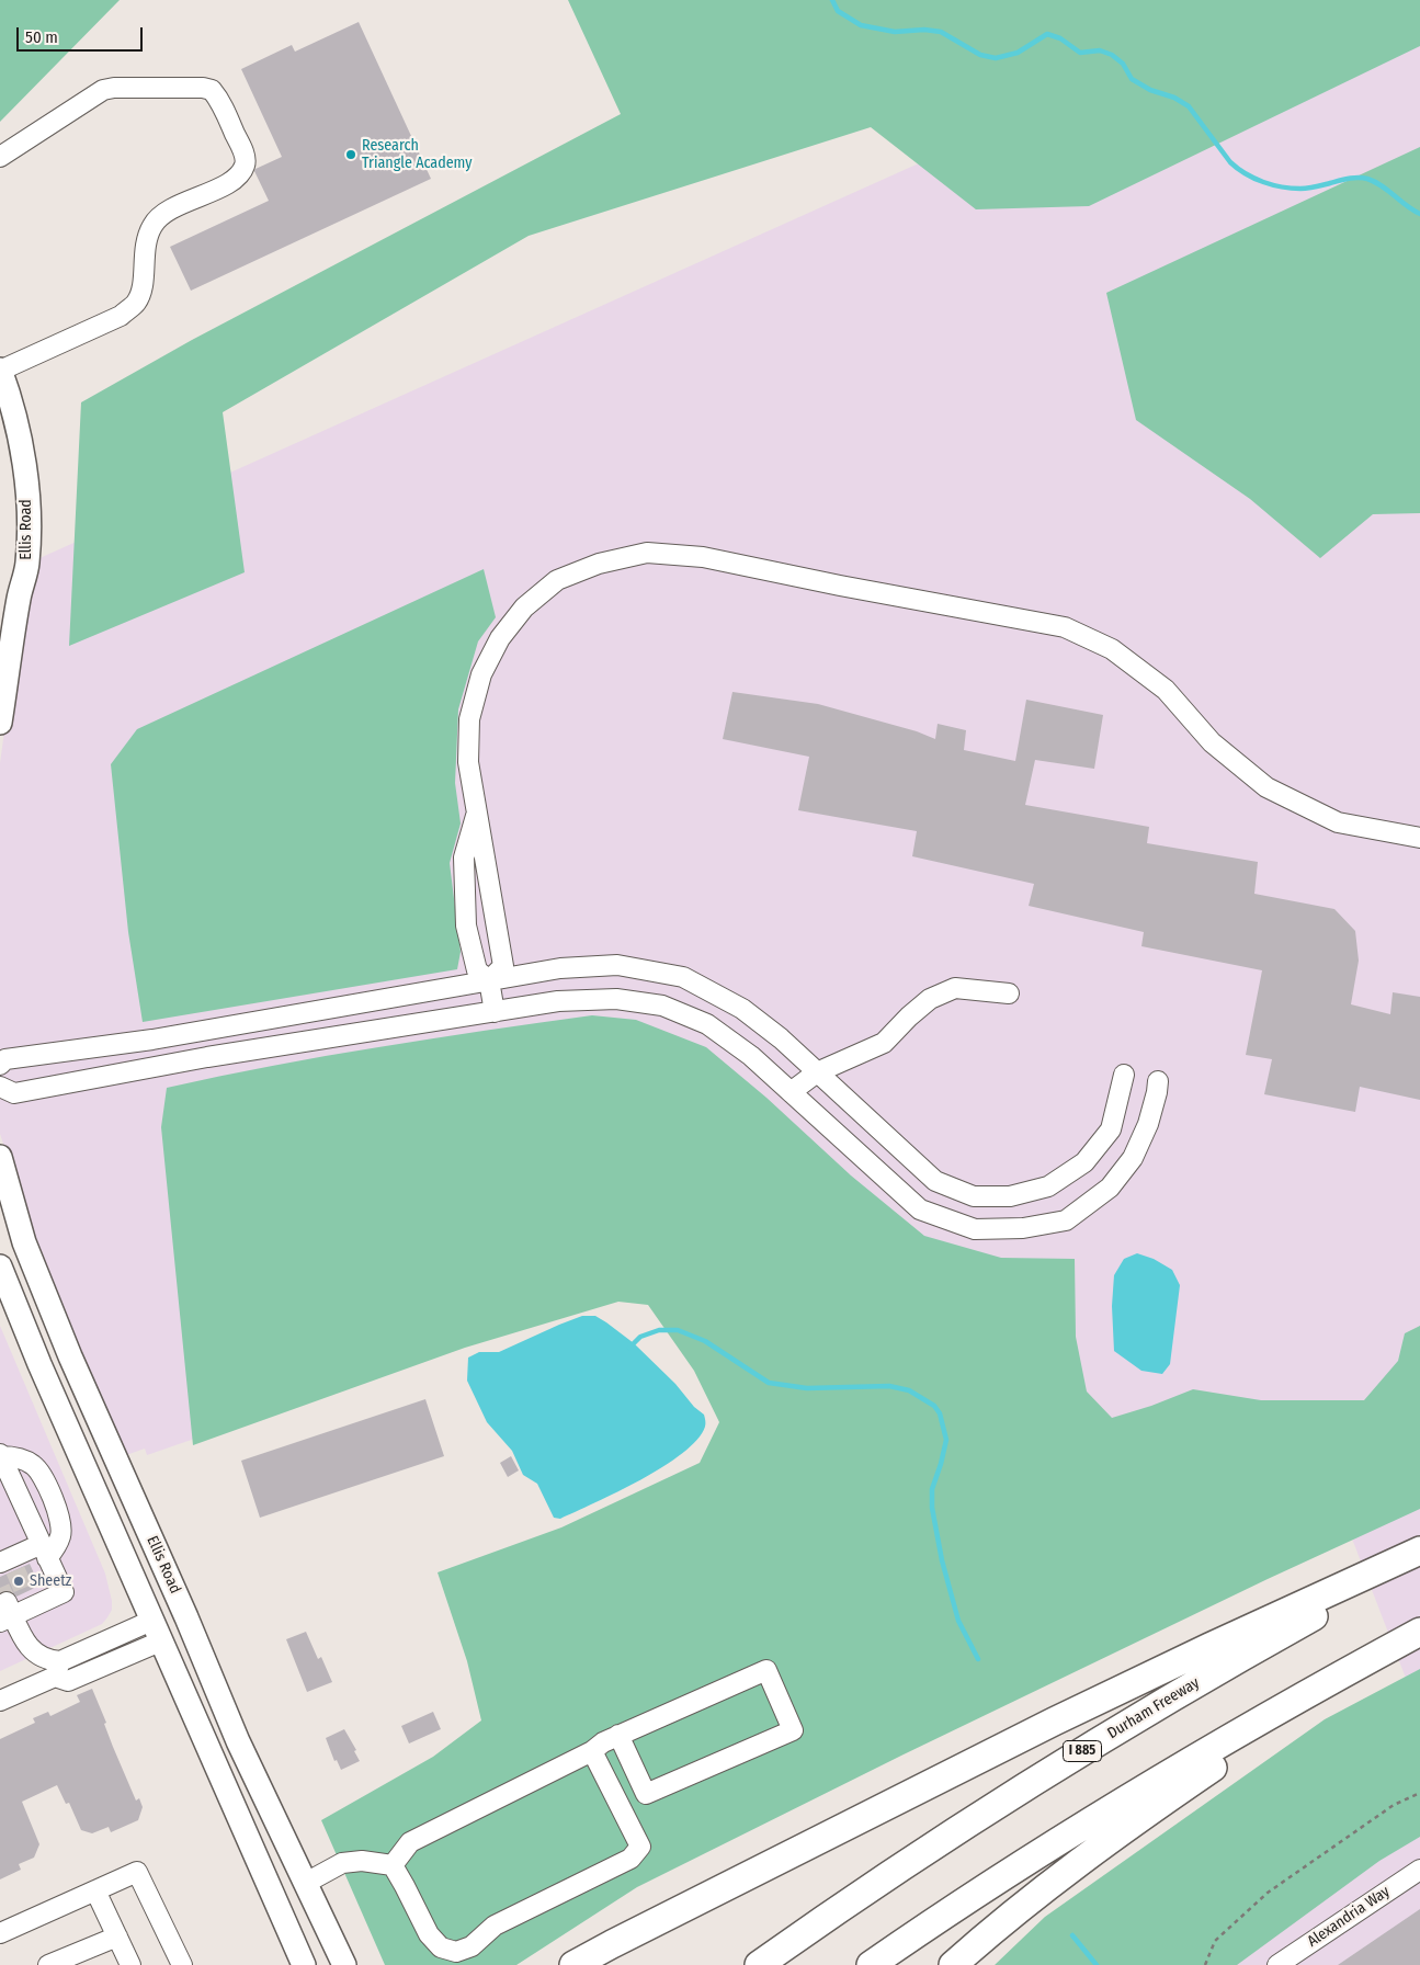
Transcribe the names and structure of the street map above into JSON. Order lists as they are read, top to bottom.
{
  "streets": {
    "highway": ["Durham Freeway", "I 885"],
    "main road": ["Ellis Road"],
    "street": ["Alexandria Way"]
  },
  "places": ["Research Triangle Academy", "Sheetz"],
  "scale_bar": "50 m"
}
